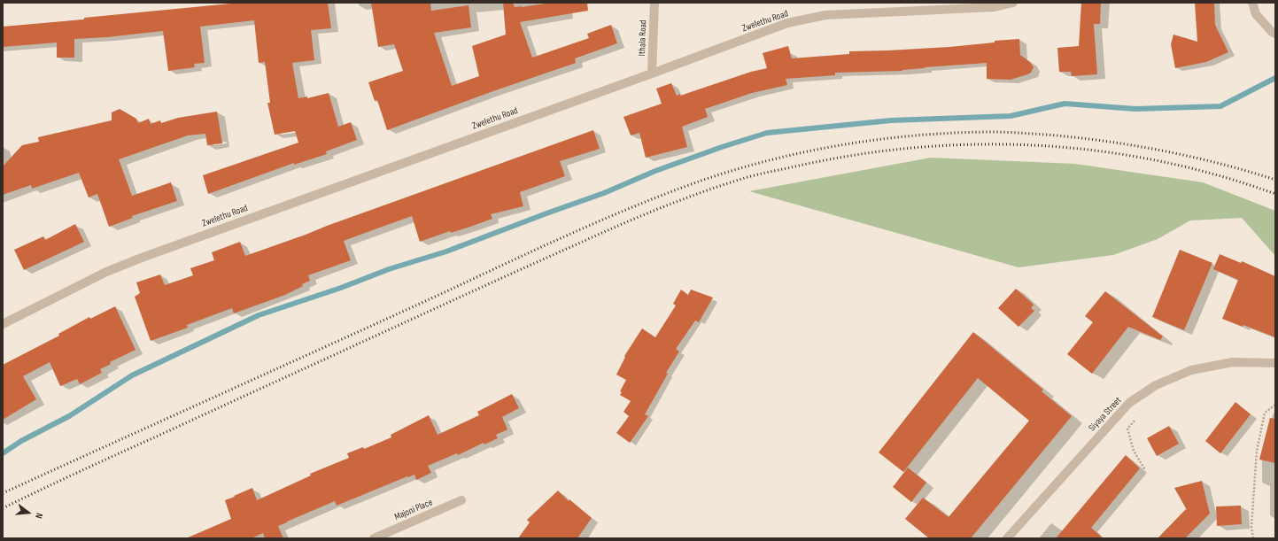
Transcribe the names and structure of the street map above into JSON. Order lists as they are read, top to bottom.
{
  "streets": {
    "street": [
      "Zwelethu Road",
      "Ithala Road",
      "Siyaya Street",
      "Majoni Place"
    ]
  },
  "crossings": [
    ["Zwelethu Road", "Ithala Road"]
  ],
  "north": "right"
}
